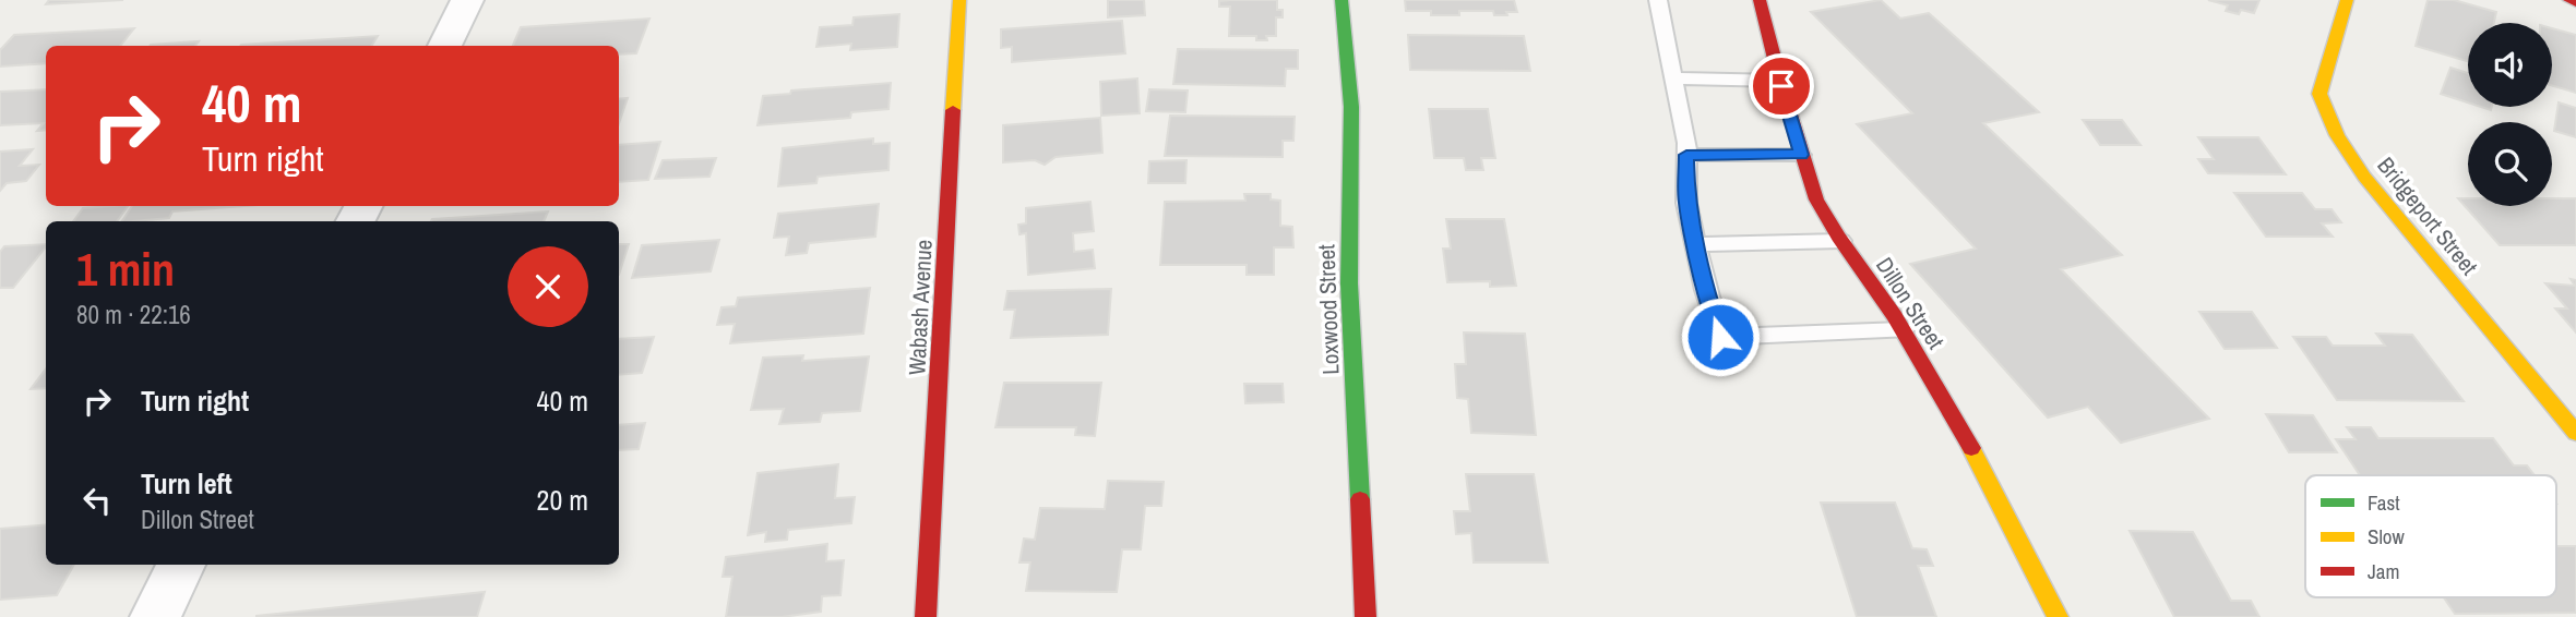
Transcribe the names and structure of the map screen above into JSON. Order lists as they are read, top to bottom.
{
  "streets": {
    "street": [
      "Bridgeport Street",
      "Dillon Street",
      "Wabash Avenue",
      "Loxwood Street"
    ]
  },
  "legend": ["Fast", "Slow", "Jam"],
  "page": {
    "turn": ["40 m", "Turn right"],
    "heading": ["1 min", "80 m · 22:16"],
    "list": [
      {
        "name": "Turn right",
        "value": "40 m"
      },
      {
        "name": "Turn left",
        "note": "Dillon Street",
        "value": "20 m"
      }
    ]
  }
}
